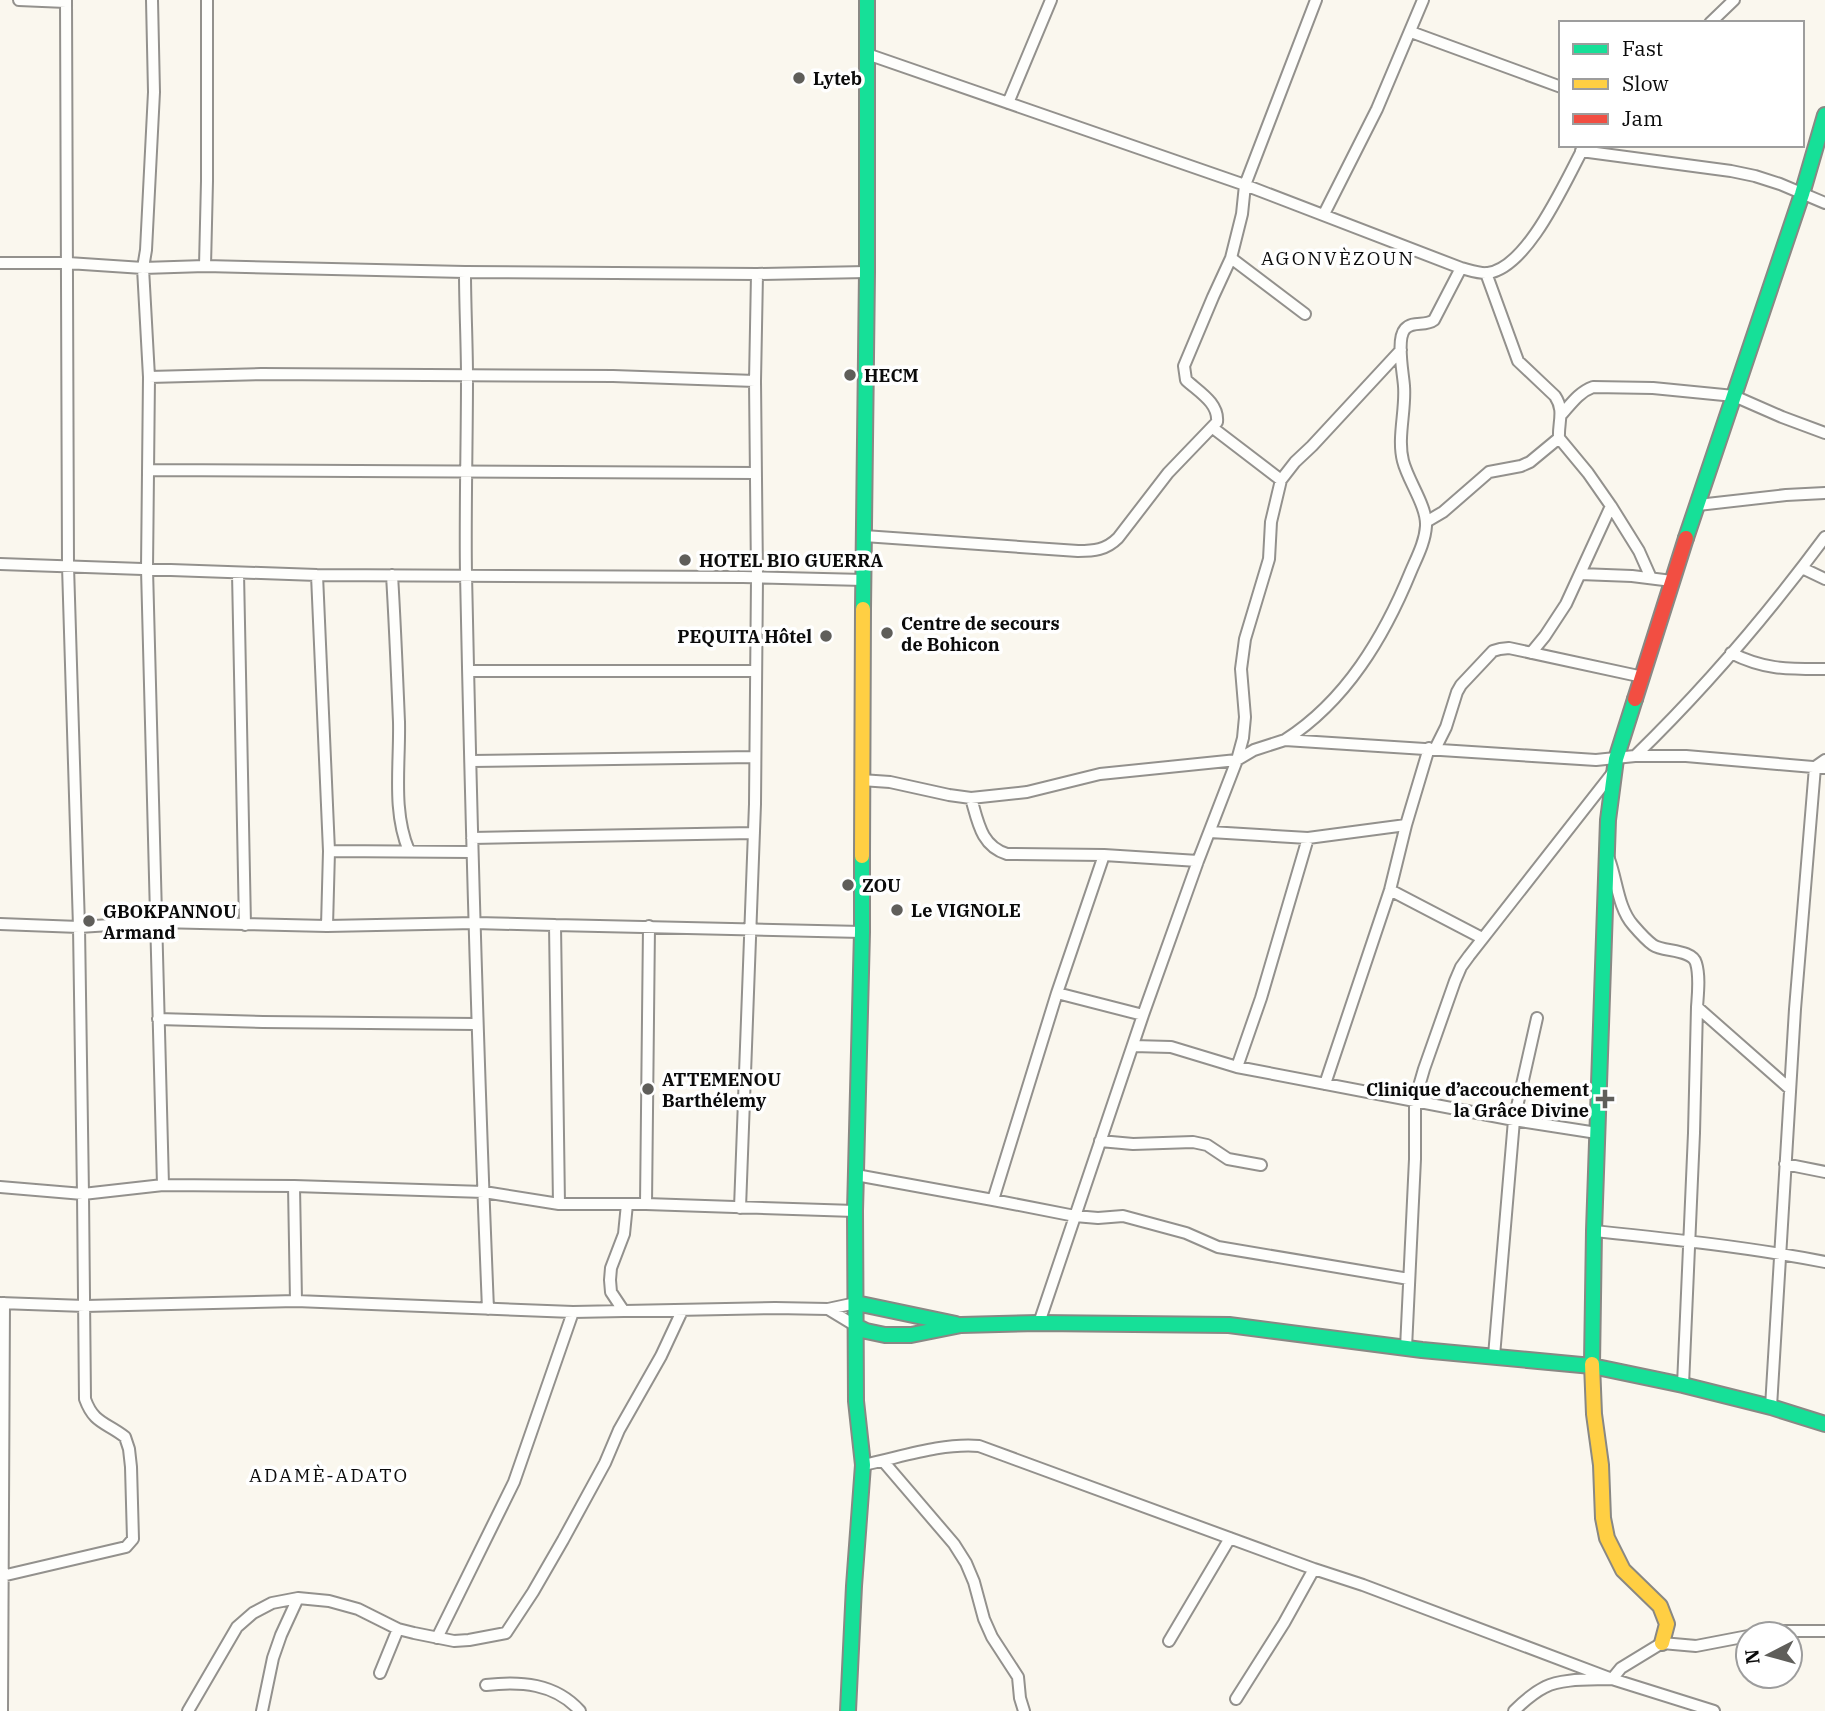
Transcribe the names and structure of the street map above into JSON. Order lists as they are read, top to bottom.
{
  "districts": ["AGONVÈZOUN", "ADAMÈ-ADATO"],
  "places": {
    "other": [
      "Lyteb",
      "HECM",
      "HOTEL BIO GUERRA",
      "Centre de secours de Bohicon",
      "PEQUITA Hôtel",
      "ZOU",
      "Le VIGNOLE",
      "GBOKPANNOU Armand",
      "ATTEMENOU Barthélemy"
    ],
    "health": ["Clinique d’accouchement la Grâce Divine"]
  },
  "legend": ["Fast", "Slow", "Jam"],
  "north": "left"
}
